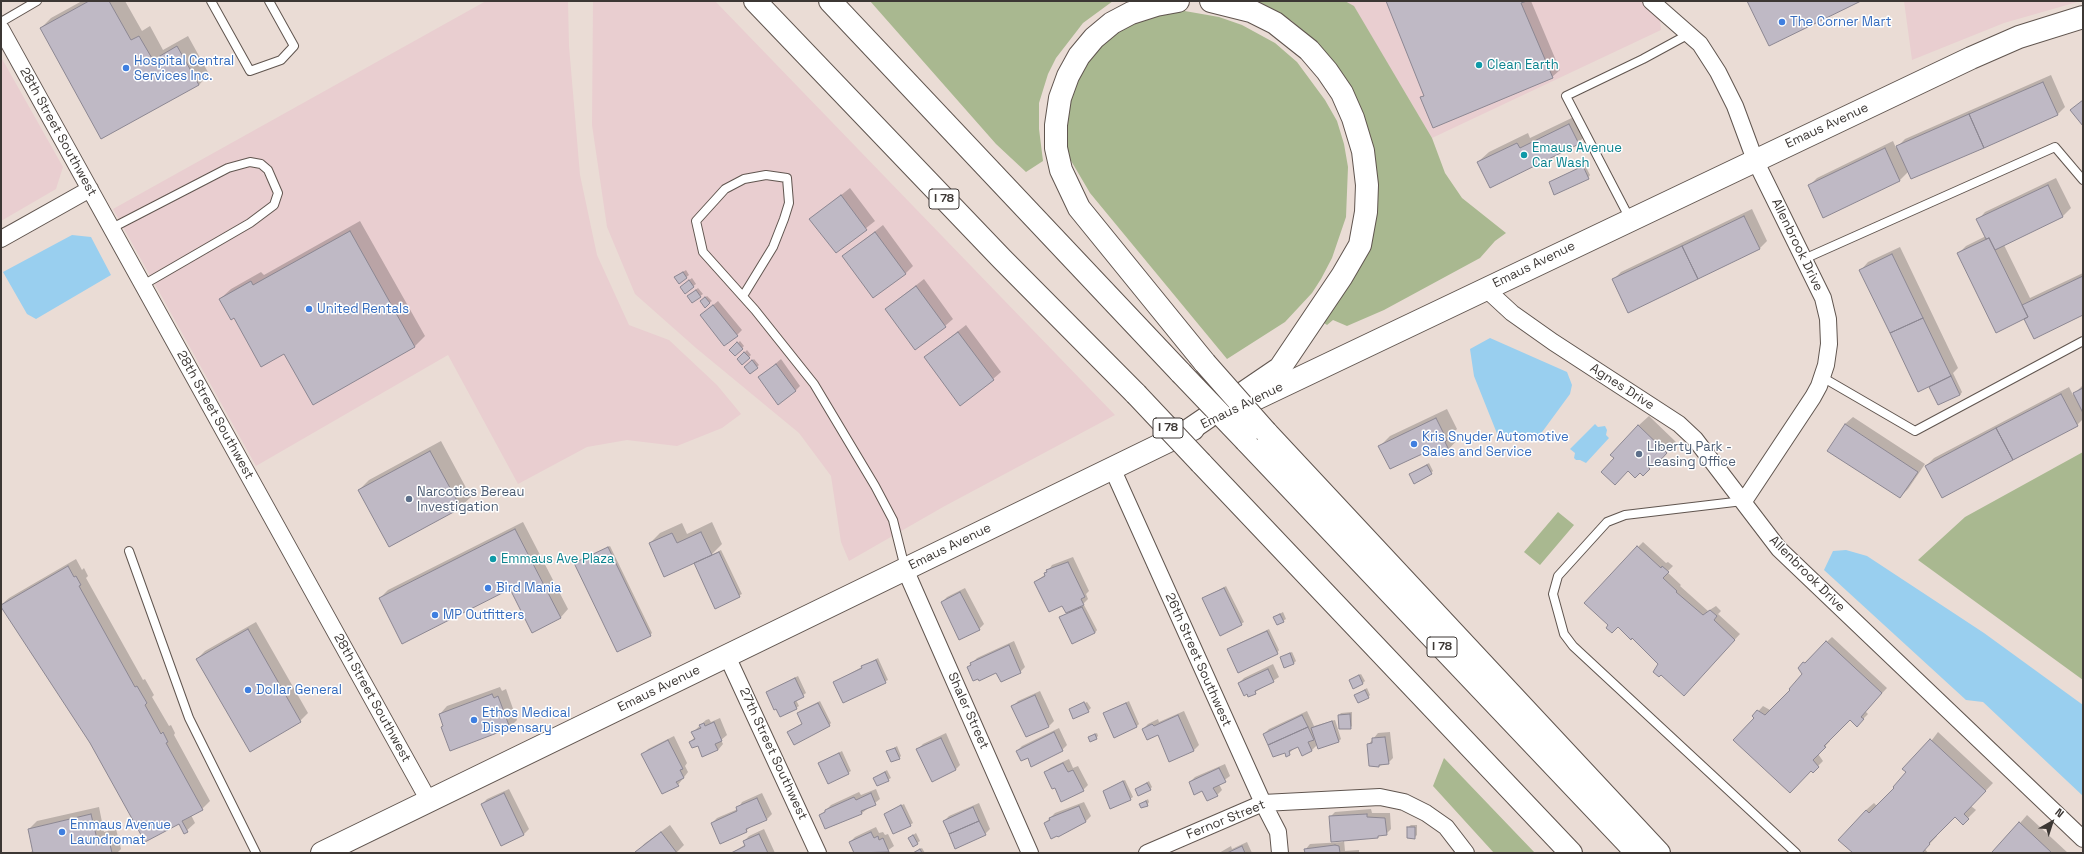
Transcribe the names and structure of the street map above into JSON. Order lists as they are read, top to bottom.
{
  "streets": {
    "main road": ["Emaus Avenue", "I 78"],
    "street": [
      "28th Street Southwest",
      "Allenbrook Drive",
      "Agnes Drive",
      "26th Street Southwest",
      "Shaler Street",
      "27th Street Southwest",
      "Fernor Street"
    ]
  },
  "crossings": [
    ["Emaus Avenue", "28th Street Southwest"],
    ["Emaus Avenue", "Allenbrook Drive"],
    ["Emaus Avenue", "Agnes Drive"],
    ["Emaus Avenue", "26th Street Southwest"],
    ["Emaus Avenue", "Shaler Street"],
    ["Emaus Avenue", "27th Street Southwest"],
    ["Allenbrook Drive", "Agnes Drive"],
    ["26th Street Southwest", "Fernor Street"]
  ],
  "places": [
    "The Corner Mart",
    "Clean Earth",
    "Hospital Central Services Inc.",
    "Emaus Avenue Car Wash",
    "United Rentals",
    "Kris Snyder Automotive Sales and Service",
    "Liberty Park - Leasing Office",
    "Narcotics Bereau Investigation",
    "Emmaus Ave Plaza",
    "Bird Mania",
    "MP Outfitters",
    "Dollar General",
    "Ethos Medical Dispensary",
    "Emmaus Avenue Laundromat"
  ],
  "north": "top right"
}
